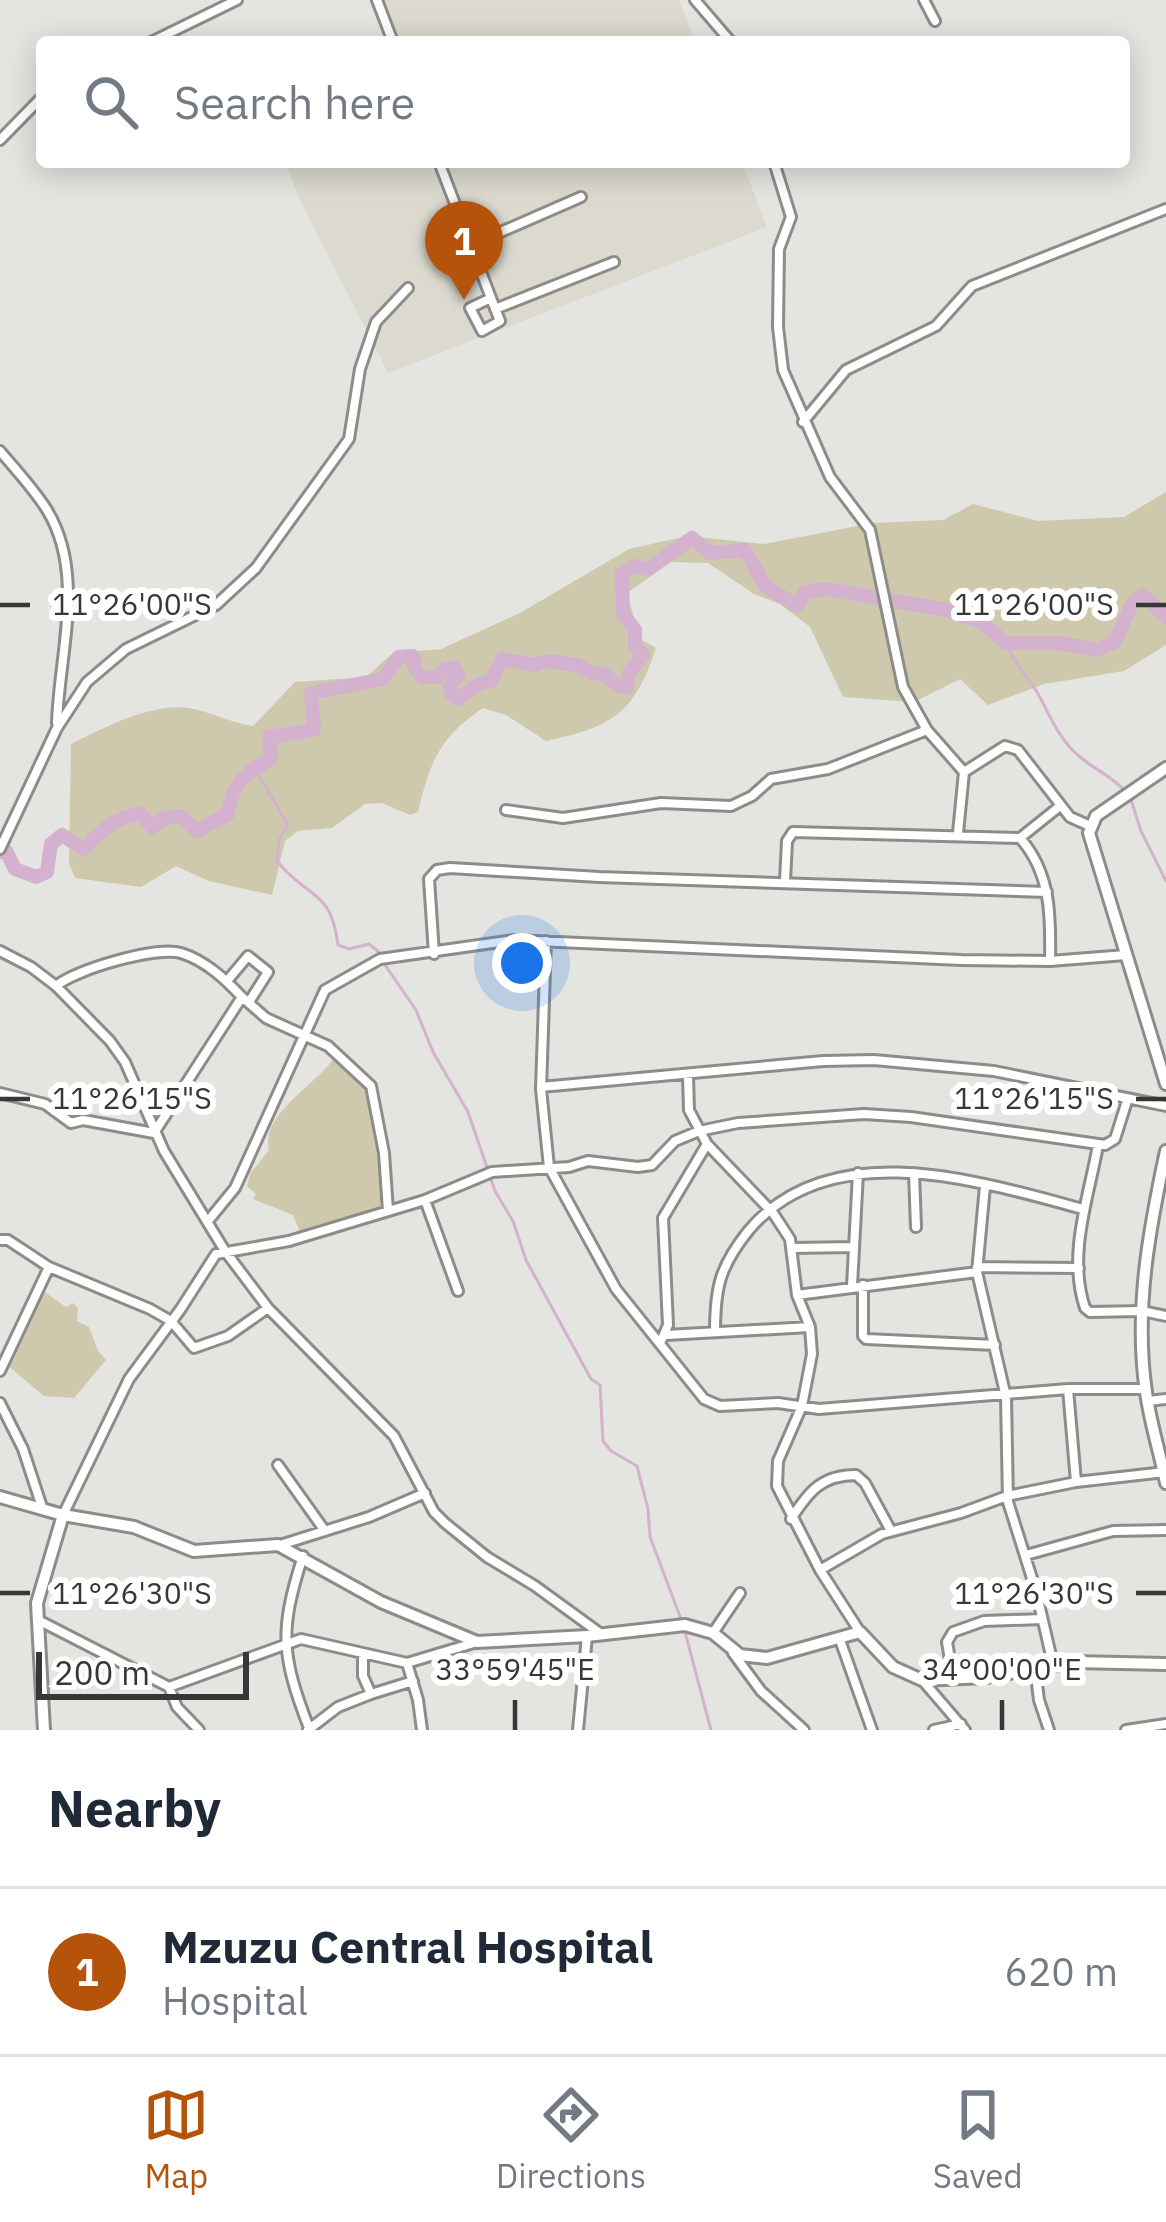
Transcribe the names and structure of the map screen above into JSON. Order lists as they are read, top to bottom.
{
  "scale_bar": "200 m",
  "page": {
    "search": "Search here",
    "pins": "1",
    "scale": "200 m",
    "heading": "Nearby",
    "list": [
      {
        "mark": "1",
        "name": "Mzuzu Central Hospital",
        "note": "Hospital",
        "value": "620 m"
      }
    ],
    "nav": ["Map", "Directions", "Saved"]
  },
  "coordinates": [
    "11°26'00\"S",
    "11°26'15\"S",
    "11°26'30\"S",
    "33°59'45\"E",
    "34°00'00\"E"
  ]
}
